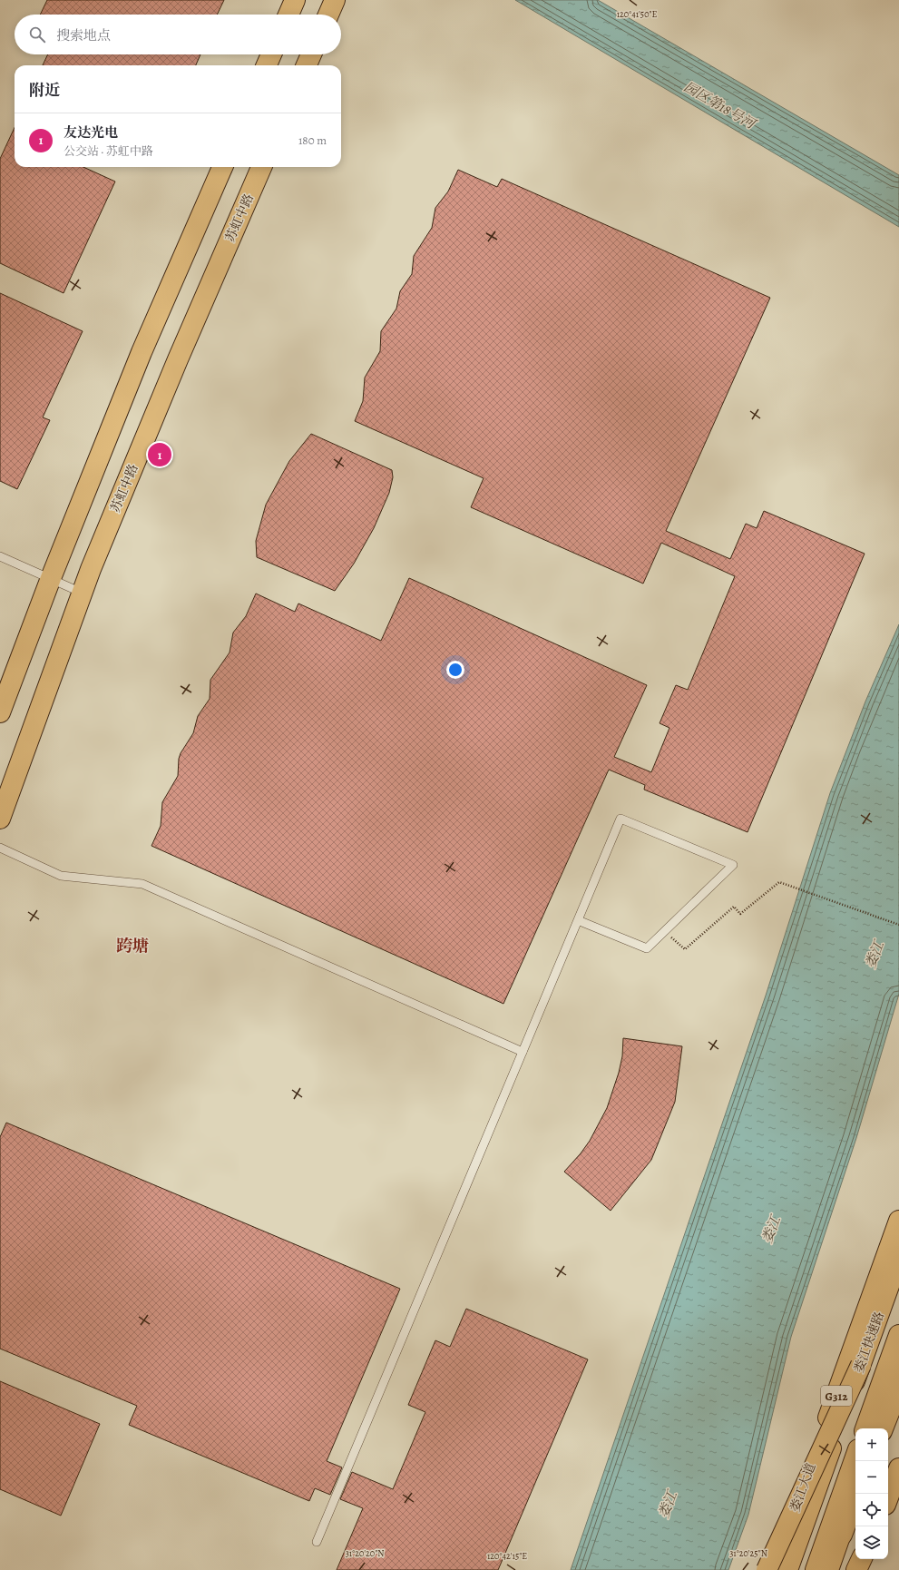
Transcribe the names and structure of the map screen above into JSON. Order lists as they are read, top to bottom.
{
  "streets": {
    "main road": [
      "苏虹中路",
      "娄江快速路",
      "G312",
      "娄江大道"
    ]
  },
  "districts": ["跨塘"],
  "water": ["园区第18号河", "娄江"],
  "page": {
    "search": "搜索地点",
    "heading": "附近",
    "list": [
      {
        "mark": "1",
        "name": "友达光电",
        "note": "公交站 · 苏虹中路",
        "value": "180 m"
      }
    ],
    "pins": "1",
    "map_buttons": ["+", "−"]
  },
  "coordinates": [
    "120°41'50\"E",
    "31°20'20\"N",
    "31°20'25\"N",
    "120°42'15\"E"
  ]
}
